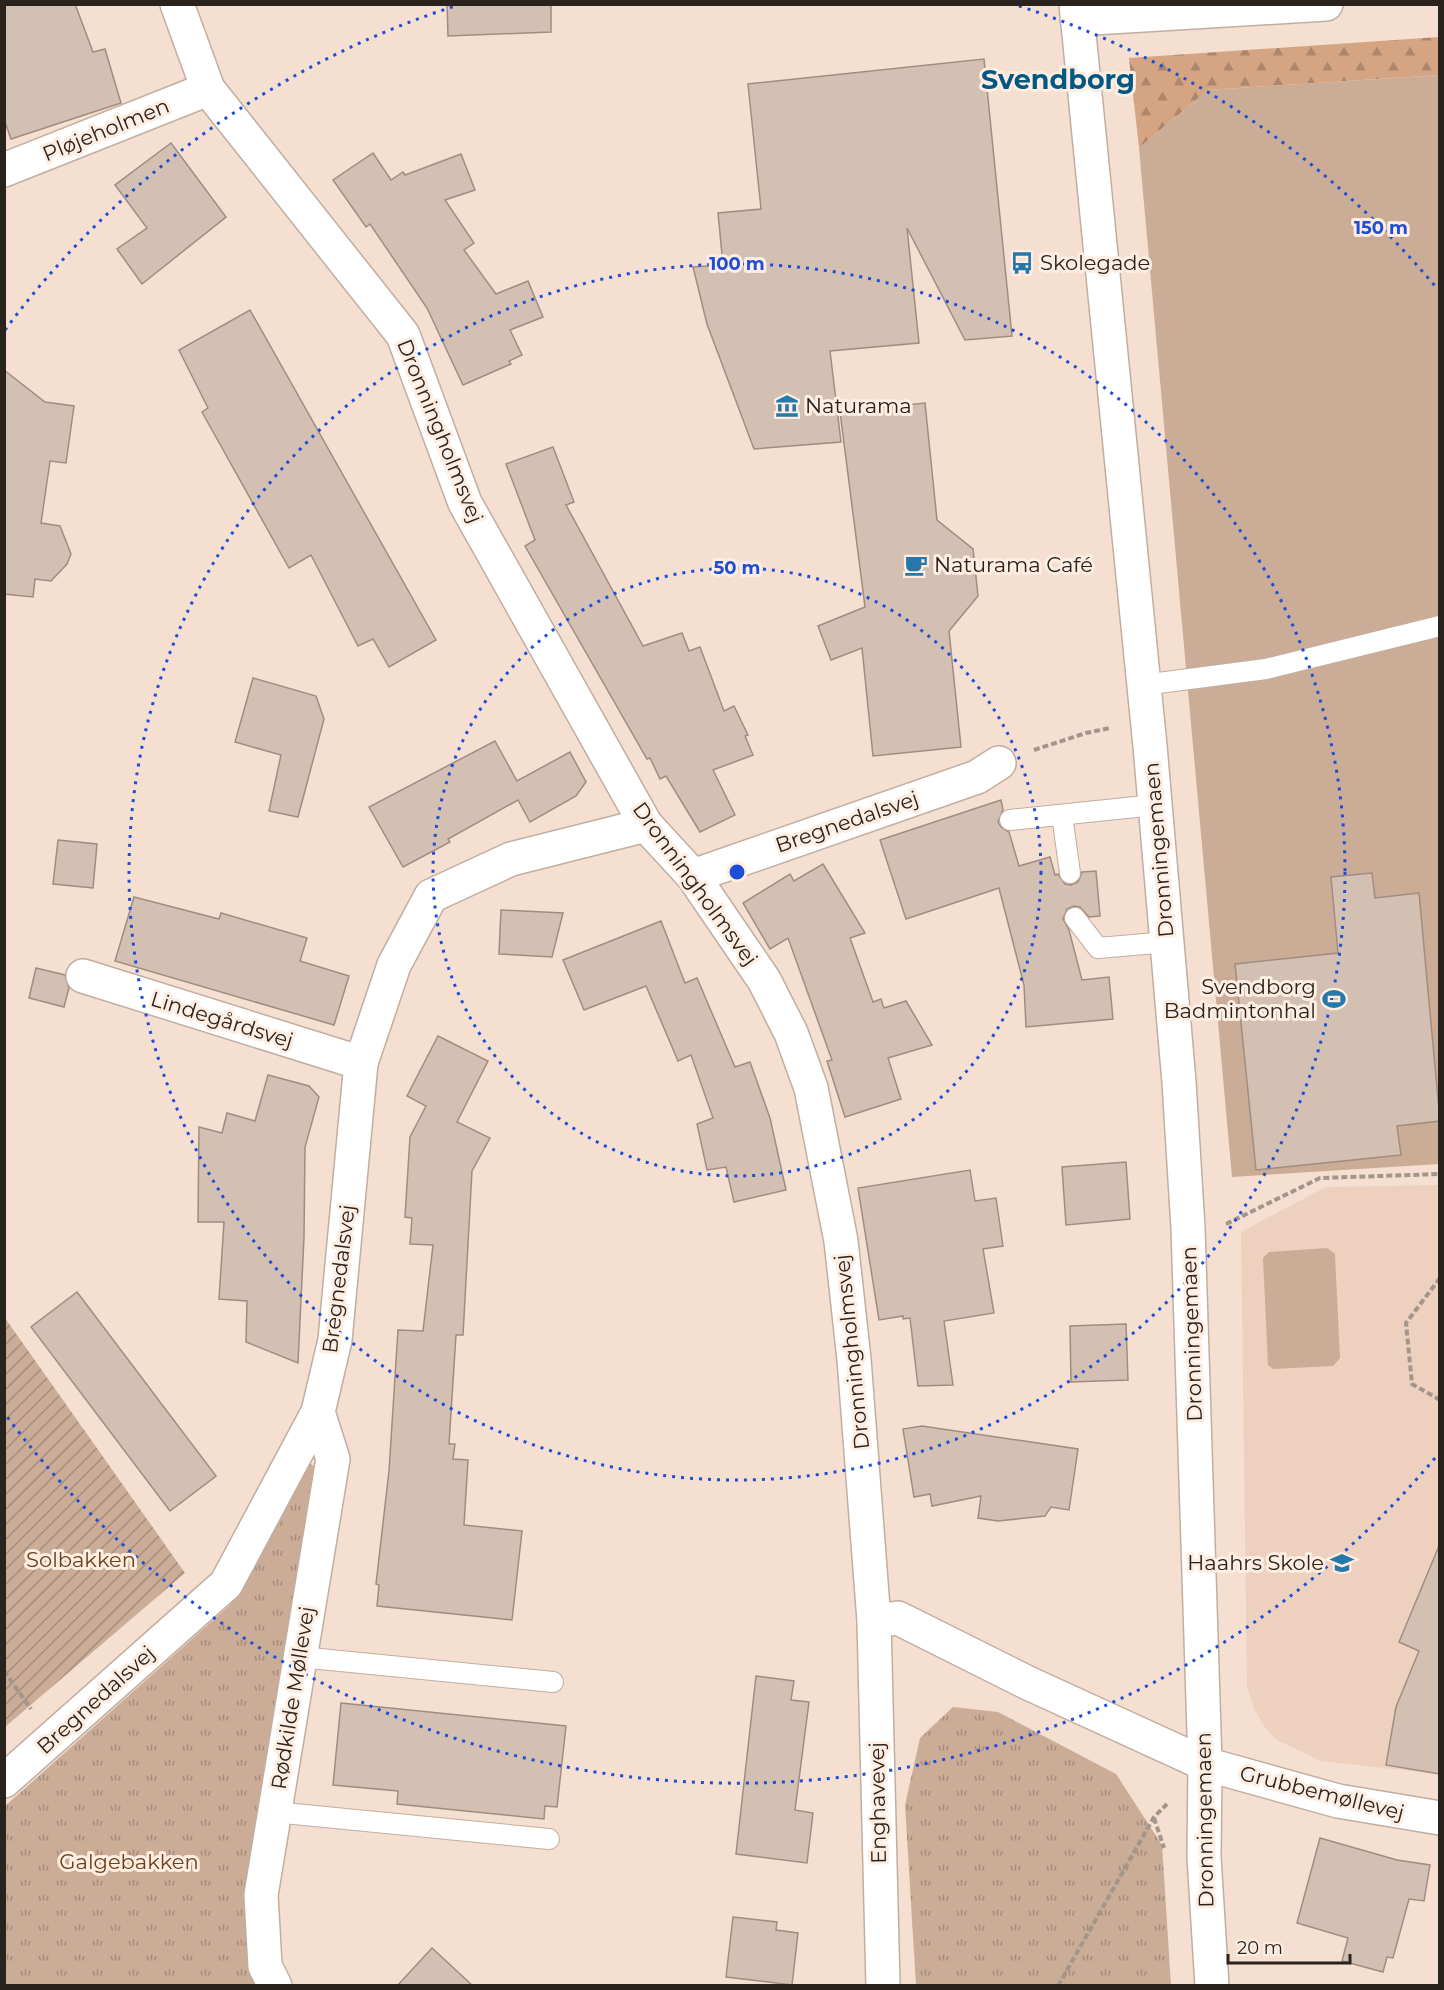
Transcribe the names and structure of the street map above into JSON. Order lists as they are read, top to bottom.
{
  "streets": {
    "street": [
      "Pløjeholmen",
      "Dronningholmsvej",
      "Bregnedalsvej",
      "Dronningemaen",
      "Lindegårdsvej",
      "Rødkilde Møllevej",
      "Grubbemøllevej",
      "Enghavevej"
    ]
  },
  "crossings": [
    ["Pløjeholmen", "Dronningholmsvej"],
    ["Dronningholmsvej", "Bregnedalsvej"],
    ["Dronningholmsvej", "Enghavevej"],
    ["Bregnedalsvej", "Lindegårdsvej"],
    ["Bregnedalsvej", "Rødkilde Møllevej"],
    ["Dronningemaen", "Grubbemøllevej"]
  ],
  "districts": ["Svendborg"],
  "parks": ["Solbakken", "Galgebakken"],
  "places": {
    "bus stop": ["Skolegade"],
    "museum": ["Naturama"],
    "cafe": ["Naturama Café"],
    "sports": ["Svendborg Badmintonhal"],
    "school or university": ["Haahrs Skole"]
  },
  "scale_bar": "20 m",
  "rings": ["150 m", "100 m", "50 m"]
}
